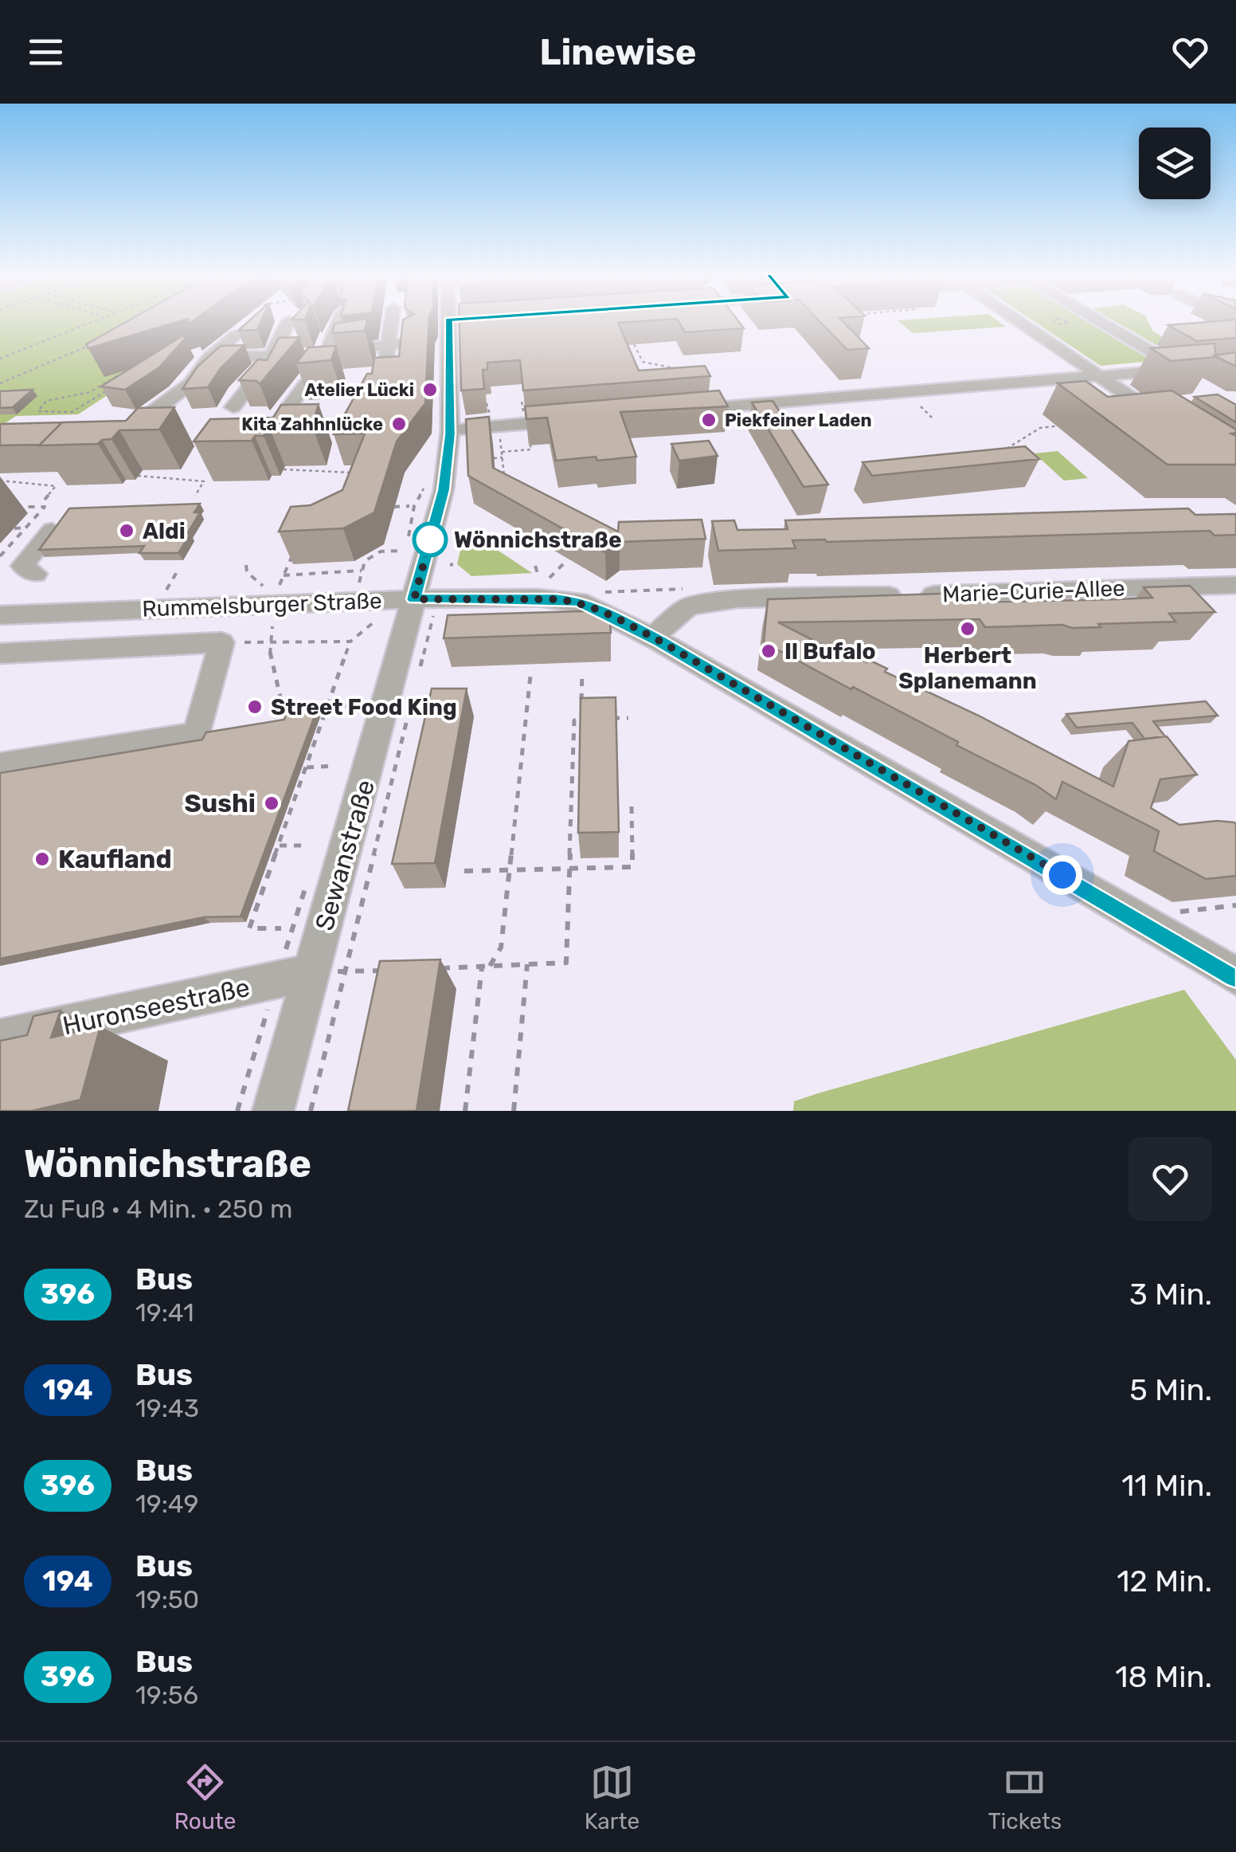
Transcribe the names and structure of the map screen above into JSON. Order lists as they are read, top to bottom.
{
  "streets": {
    "street": [
      "Marie-Curie-Allee",
      "Rummelsburger Straße",
      "Sewanstraße",
      "Huronseestraße"
    ]
  },
  "crossings": [
    ["Marie-Curie-Allee", "Rummelsburger Straße"],
    ["Rummelsburger Straße", "Sewanstraße"],
    ["Sewanstraße", "Huronseestraße"]
  ],
  "places": [
    "Atelier Lücki",
    "Piekfeiner Laden",
    "Kita Zahhnlücke",
    "Aldi",
    "Wönnichstraße",
    "Herbert Splanemann",
    "Il Bufalo",
    "Street Food King",
    "Sushi",
    "Kaufland"
  ],
  "lines": ["bus line 396"],
  "page": {
    "header": "Linewise",
    "heading": ["Wönnichstraße", "Zu Fuß · 4 Min. · 250 m"],
    "list": [
      {
        "mark": "396",
        "name": "Bus",
        "note": "19:41",
        "value": "3 Min."
      },
      {
        "mark": "194",
        "name": "Bus",
        "note": "19:43",
        "value": "5 Min."
      },
      {
        "mark": "396",
        "name": "Bus",
        "note": "19:49",
        "value": "11 Min."
      },
      {
        "mark": "194",
        "name": "Bus",
        "note": "19:50",
        "value": "12 Min."
      },
      {
        "mark": "396",
        "name": "Bus",
        "note": "19:56",
        "value": "18 Min."
      }
    ],
    "tabs": ["Route", "Karte", "Tickets"]
  }
}
